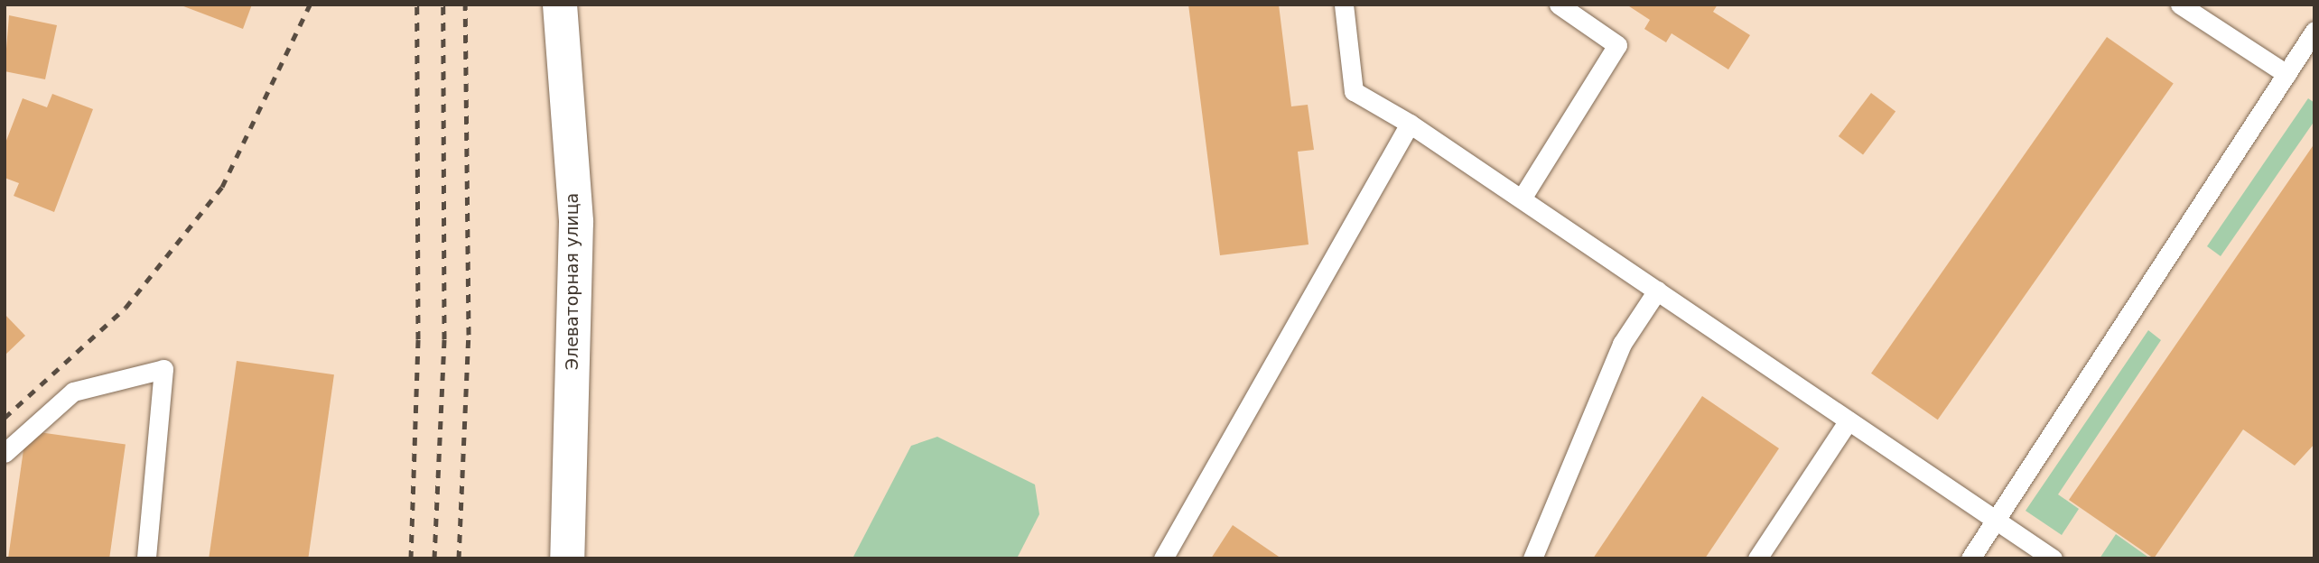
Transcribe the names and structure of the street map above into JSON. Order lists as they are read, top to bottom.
{
  "streets": {
    "street": ["Элеваторная улица"]
  }
}
